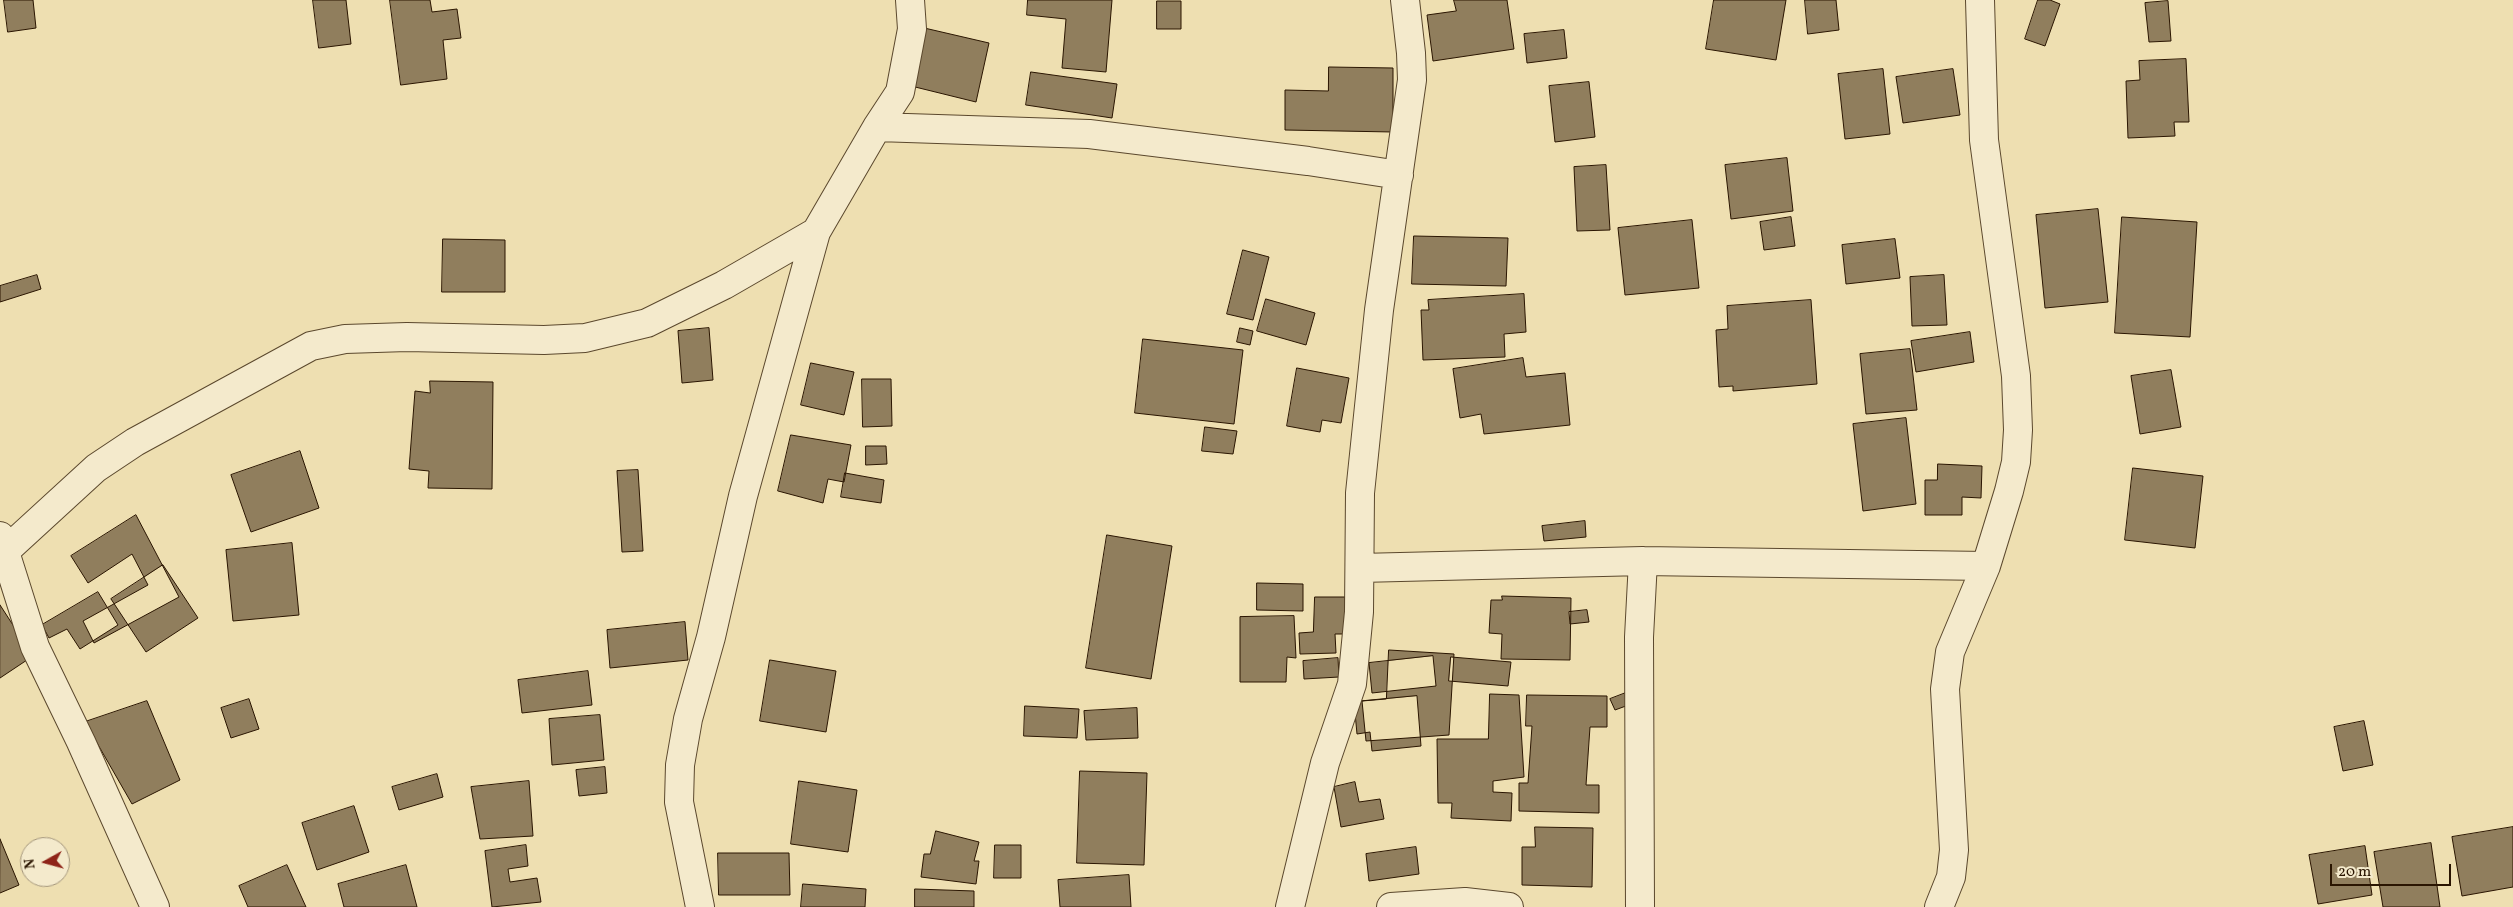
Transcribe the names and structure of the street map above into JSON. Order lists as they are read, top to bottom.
{
  "scale_bar": "20 m",
  "north": "left"
}
